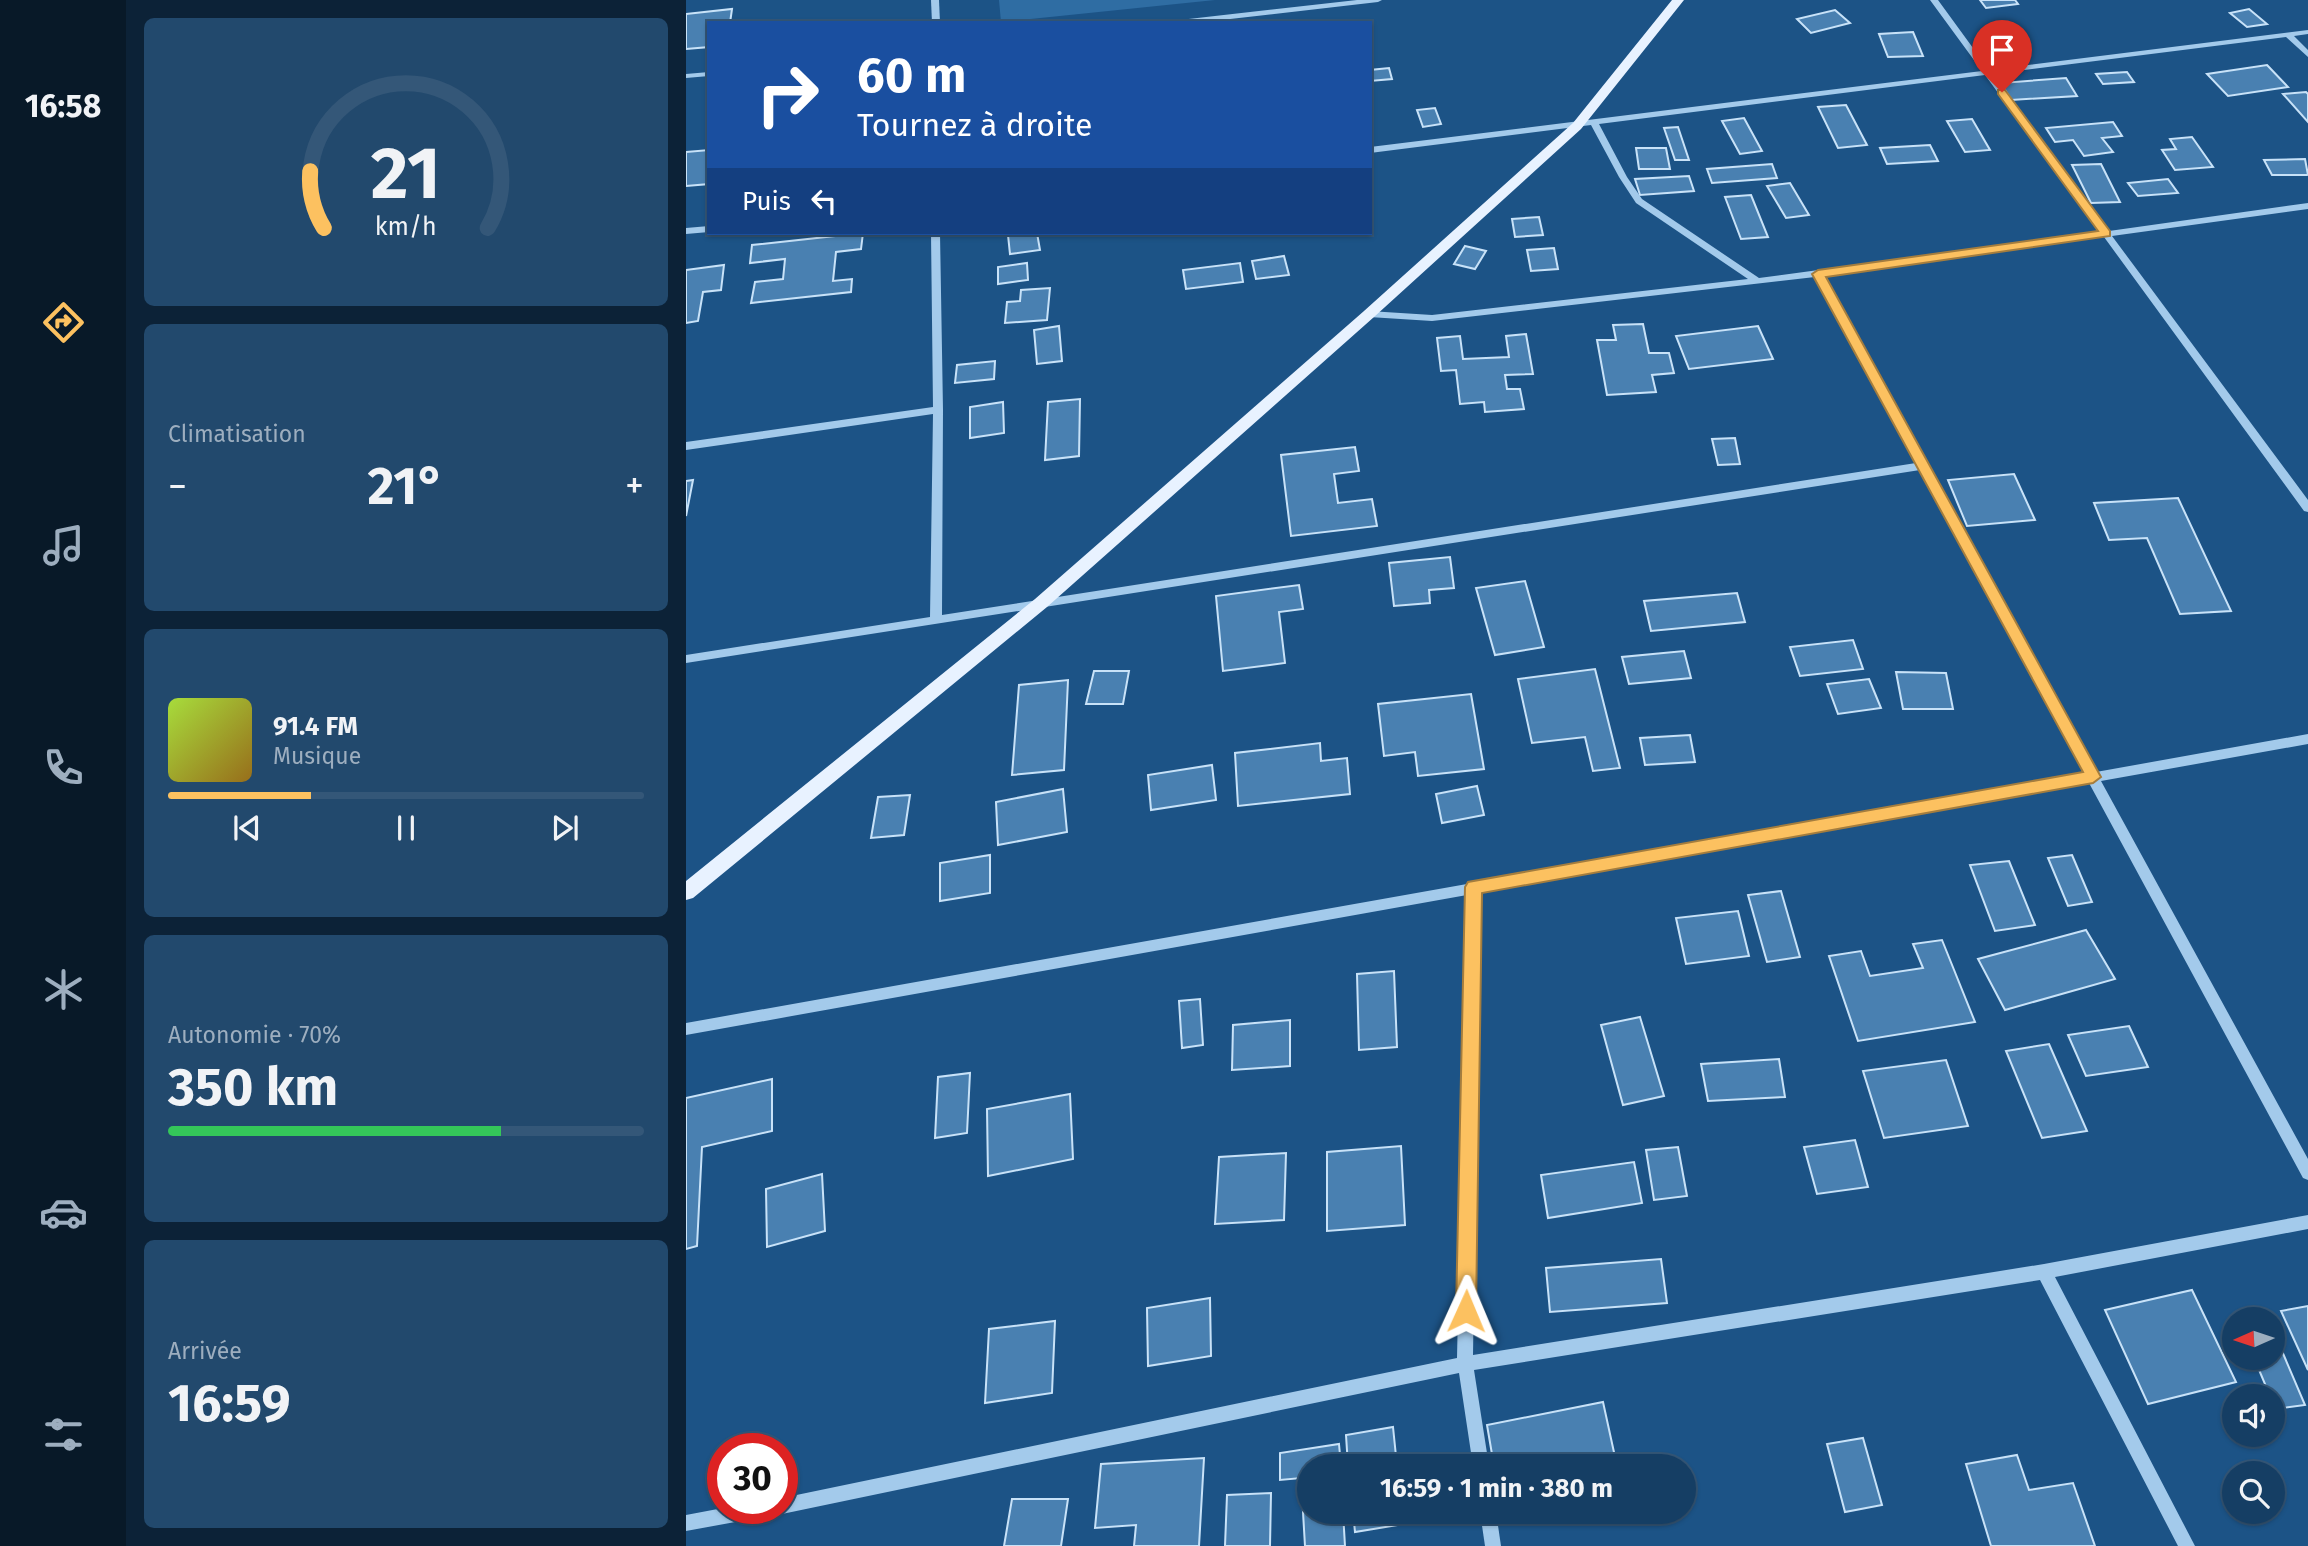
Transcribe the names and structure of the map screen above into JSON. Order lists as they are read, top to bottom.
{
  "north": "left",
  "page": {
    "tabs": "16:58",
    "turn": ["60 m", "Tournez à droite"],
    "then": "Puis",
    "tile": [
      "Climatisation",
      ["Autonomie · 70%", "350 km"],
      ["Arrivée", "16:59"]
    ],
    "heat": ["−", "21°", "+"],
    "song": ["91.4 FM", "Musique"],
    "limit": "30",
    "trip": "16:59 · 1 min · 380 m",
    "gauge": ["21", "km/h"]
  }
}
